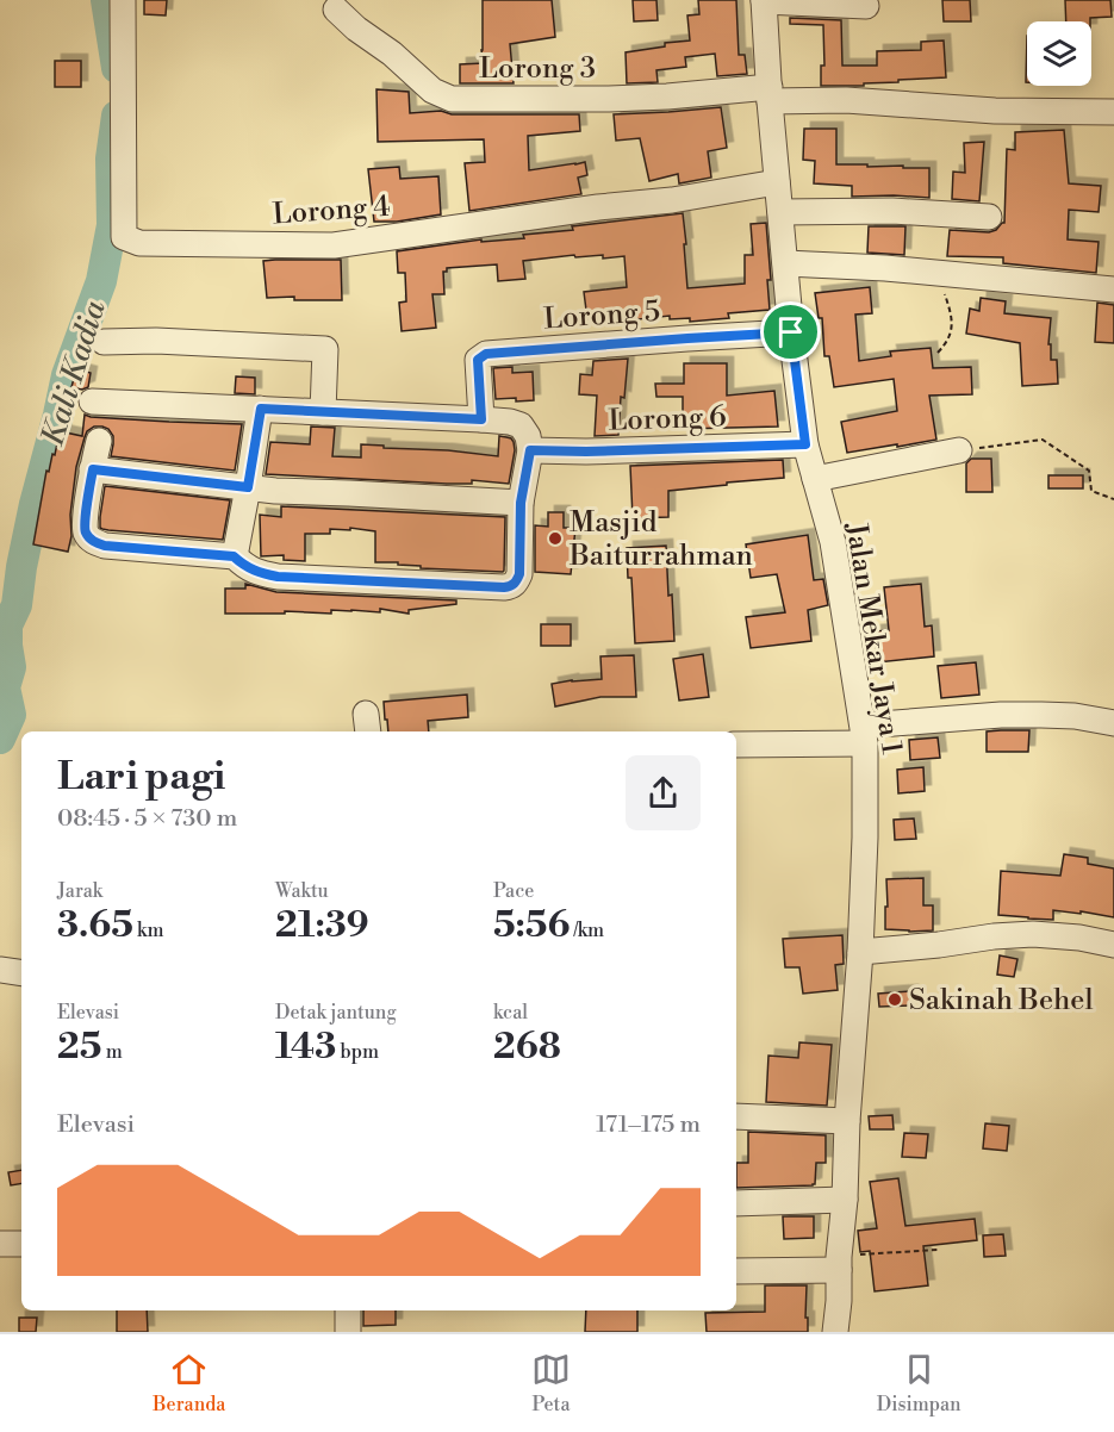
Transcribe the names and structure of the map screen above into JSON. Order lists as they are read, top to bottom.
{
  "streets": {
    "street": [
      "Lorong 3",
      "Lorong 4",
      "Lorong 5",
      "Lorong 6",
      "Jalan Mekar Jaya 1"
    ]
  },
  "crossings": [
    ["Lorong 3", "Jalan Mekar Jaya 1"],
    ["Lorong 4", "Jalan Mekar Jaya 1"],
    ["Lorong 5", "Jalan Mekar Jaya 1"],
    ["Lorong 6", "Jalan Mekar Jaya 1"]
  ],
  "water": ["Kali Kadia"],
  "places": ["Masjid Baiturrahman", "Sakinah Behel"],
  "page": {
    "heading": ["Lari pagi", "08:45 · 5 × 730 m"],
    "stats": [
      ["Jarak", "3.65 km"],
      ["Waktu", "21:39"],
      ["Pace", "5:56 /km"],
      ["Elevasi", "25 m"],
      ["Detak jantung", "143 bpm"],
      ["kcal", "268"]
    ],
    "chart": ["Elevasi", "171–175 m"],
    "tabs": ["Beranda", "Peta", "Disimpan"]
  }
}
